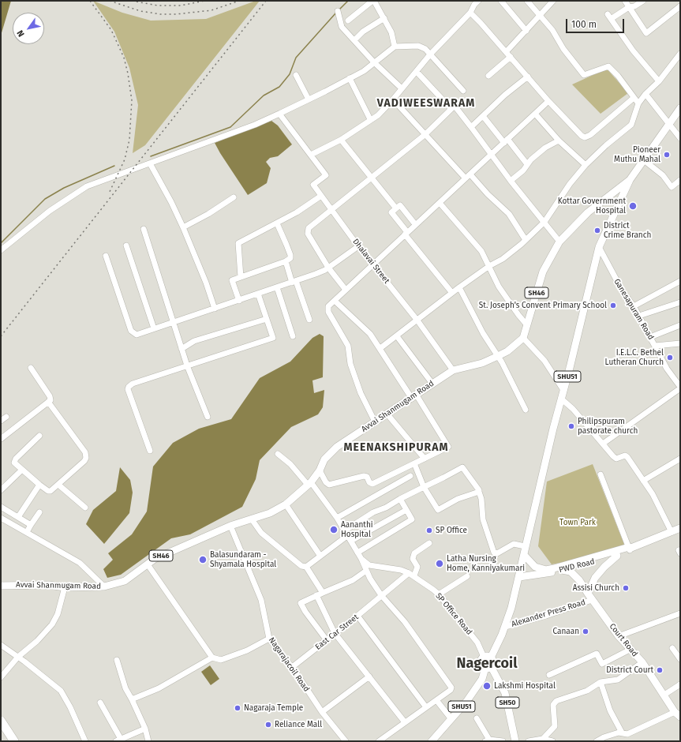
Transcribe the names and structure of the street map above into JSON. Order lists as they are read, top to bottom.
{
  "streets": {
    "main road": [
      "SH46",
      "SHU51",
      "Avvai Shanmugam Road",
      "PWD Road",
      "Court Road",
      "SH50"
    ],
    "street": [
      "Dhalavai Street",
      "Ganesapuram Road",
      "Alexander Press Road",
      "SP Office Road",
      "East Car Street",
      "Nagarajacoil Road"
    ]
  },
  "crossings": [
    ["Dhalavai Street", "Avvai Shanmugam Road"],
    ["SH46", "SHU51"],
    ["SH46", "Avvai Shanmugam Road"],
    ["Ganesapuram Road", "SHU51"],
    ["SHU51", "PWD Road"],
    ["SHU51", "Alexander Press Road"],
    ["SHU51", "SP Office Road"],
    ["SHU51", "SH50"],
    ["Avvai Shanmugam Road", "Nagarajacoil Road"],
    ["PWD Road", "Court Road"],
    ["Alexander Press Road", "Court Road"],
    ["SP Office Road", "East Car Street"],
    ["SP Office Road", "SH50"],
    ["East Car Street", "Nagarajacoil Road"]
  ],
  "districts": ["VADIWEESWARAM", "MEENAKSHIPURAM", "Nagercoil"],
  "parks": ["Town Park"],
  "places": [
    "Pioneer Muthu Mahal",
    "Kottar Government Hospital",
    "District Crime Branch",
    "St. Joseph's Convent Primary School",
    "I.E.L.C. Bethel Lutheran Church",
    "Philipspuram pastorate church",
    "Aananthi Hospital",
    "SP Office",
    "Balasundaram - Shyamala Hospital",
    "Latha Nursing Home, Kanniyakumari",
    "Assisi Church",
    "Canaan",
    "District Court",
    "Lakshmi Hospital",
    "Nagaraja Temple",
    "Reliance Mall"
  ],
  "scale_bar": "100 m",
  "north": "bottom left"
}
